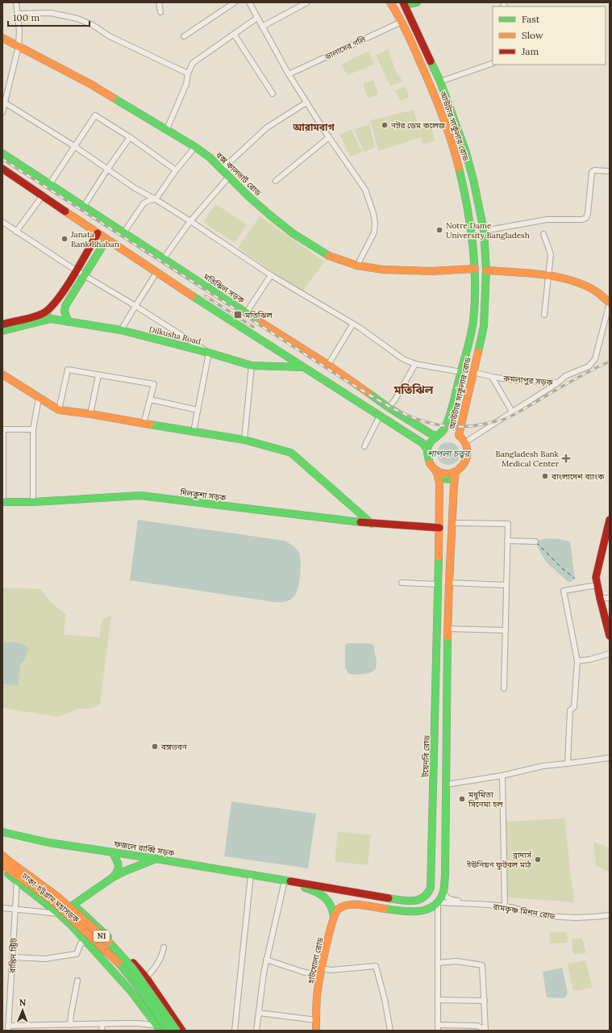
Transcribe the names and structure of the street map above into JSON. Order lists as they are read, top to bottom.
{
  "streets": {
    "main road": [
      "আউটার সার্কুলার রোড",
      "বক্স কালভার্ট রোড",
      "মতিঝিল সড়ক",
      "Dilkusha Road",
      "দিলকুশা সড়ক",
      "টয়েনবি রোড",
      "ফজলে রাব্বি সড়ক",
      "ঢাকা-চট্টগ্রাম মহাসড়ক",
      "N1",
      "হাটখোলা রোড"
    ],
    "street": [
      "ডালাসের গলি",
      "কমলাপুর সড়ক",
      "রামকৃষ্ণ মিশন রোড",
      "রাঙ্কিন স্ট্রিট"
    ]
  },
  "crossings": [
    ["ডালাসের গলি", "আউটার সার্কুলার রোড"],
    ["আউটার সার্কুলার রোড", "বক্স কালভার্ট রোড"],
    ["আউটার সার্কুলার রোড", "মতিঝিল সড়ক"],
    ["আউটার সার্কুলার রোড", "কমলাপুর সড়ক"],
    ["দিলকুশা সড়ক", "টয়েনবি রোড"],
    ["টয়েনবি রোড", "ফজলে রাব্বি সড়ক"],
    ["ঢাকা-চট্টগ্রাম মহাসড়ক", "N1"],
    ["ঢাকা-চট্টগ্রাম মহাসড়ক", "রাঙ্কিন স্ট্রিট"]
  ],
  "districts": ["আরামবাগ", "মতিঝিল"],
  "water": ["শাপলা চত্বর"],
  "places": {
    "other": [
      "নটর ডেম কলেজ",
      "Notre Dame University Bangladesh",
      "Janata Bank Bhaban",
      "বাংলাদেশ ব্যাংক",
      "বঙ্গভবন",
      "মধুমিতা সিনেমা হল",
      "ব্রাদার্স ইউনিয়ন ফুটবল মাঠ"
    ],
    "transit": ["মতিঝিল"],
    "health": ["Bangladesh Bank Medical Center"]
  },
  "legend": ["Fast", "Slow", "Jam"],
  "scale_bar": "100 m",
  "north": "top"
}
